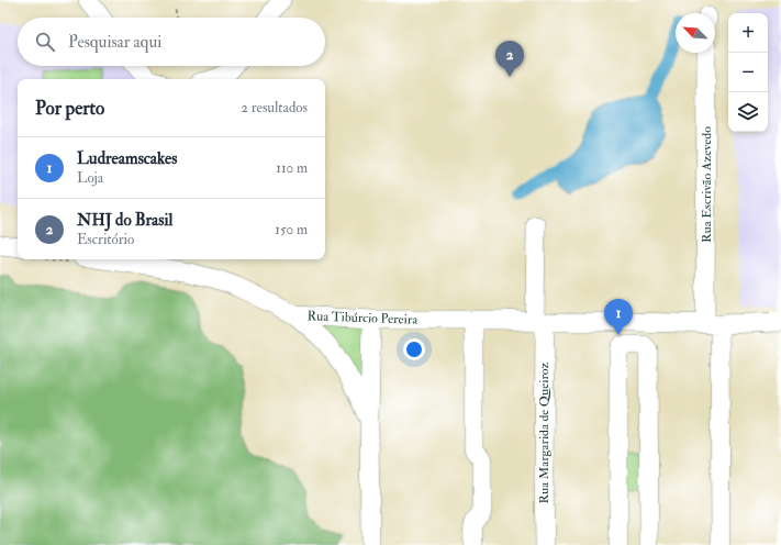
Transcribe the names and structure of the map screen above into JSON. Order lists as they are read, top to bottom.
{
  "streets": {
    "street": ["Rua Escrivão Azevedo", "Rua Tibúrcio Pereira", "Rua Margarida de Queiroz"]
  },
  "crossings": [
    ["Rua Escrivão Azevedo", "Rua Tibúrcio Pereira"],
    ["Rua Tibúrcio Pereira", "Rua Margarida de Queiroz"]
  ],
  "north": "top left",
  "page": {
    "map_buttons": ["+", "−"],
    "search": "Pesquisar aqui",
    "pins": ["2", "1"],
    "heading": ["Por perto", "2 resultados"],
    "list": [
      {
        "mark": "1",
        "name": "Ludreamscakes",
        "note": "Loja",
        "value": "110 m"
      },
      {
        "mark": "2",
        "name": "NHJ do Brasil",
        "note": "Escritório",
        "value": "150 m"
      }
    ]
  }
}
